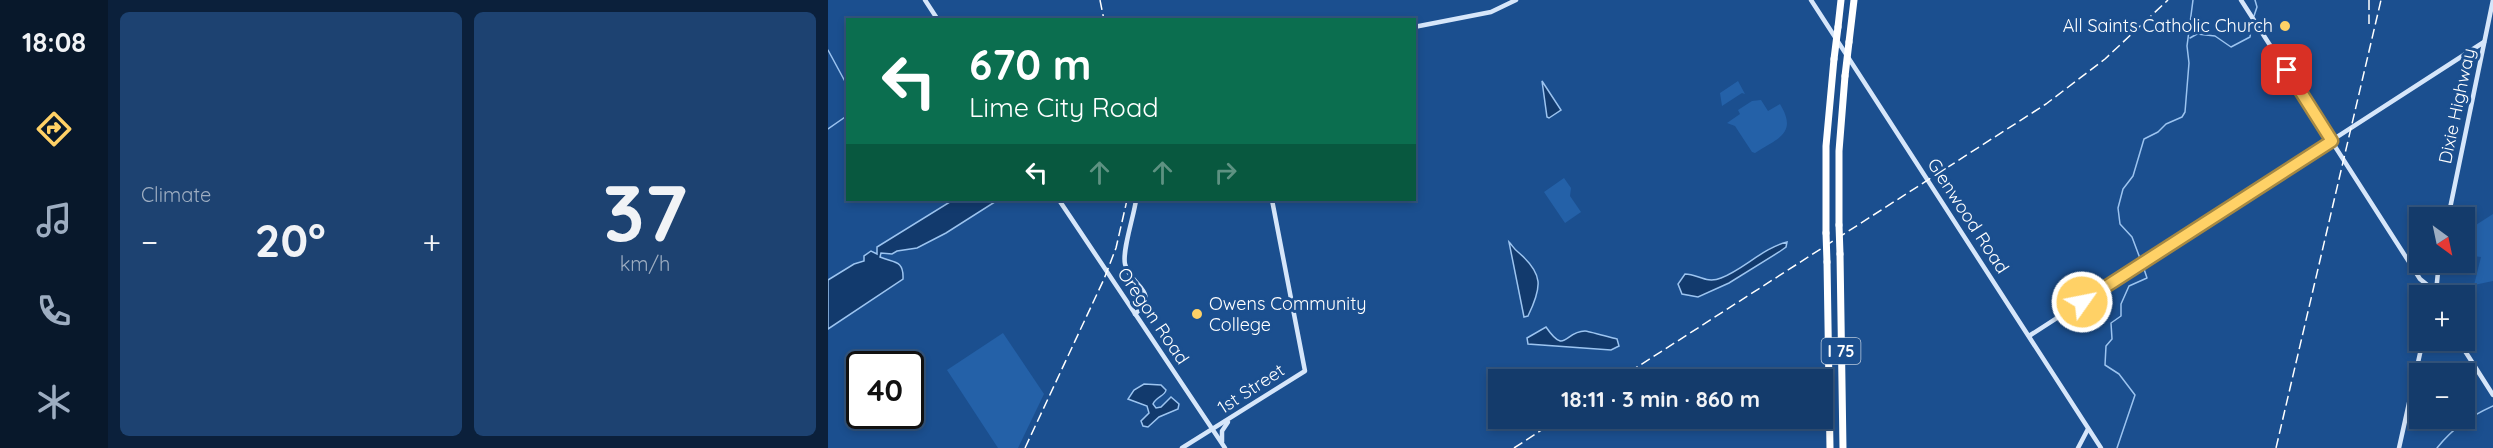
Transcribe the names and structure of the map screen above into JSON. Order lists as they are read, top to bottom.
{
  "streets": {
    "highway": ["I 75"],
    "street": [
      "Dixie Highway",
      "Glenwood Road",
      "Oregon Road",
      "1st Street"
    ]
  },
  "crossings": [
    ["Oregon Road", "1st Street"]
  ],
  "places": ["All Saints Catholic Church", "Owens Community College"],
  "north": "bottom right",
  "page": {
    "tabs": "18:08",
    "tile": [
      "Climate",
      ["37", "km/h"]
    ],
    "turn": ["670 m", "Lime City Road"],
    "map_buttons": ["+", "−"],
    "heat": ["−", "20°", "+"],
    "limit": "40",
    "trip": "18:11 · 3 min · 860 m"
  }
}
